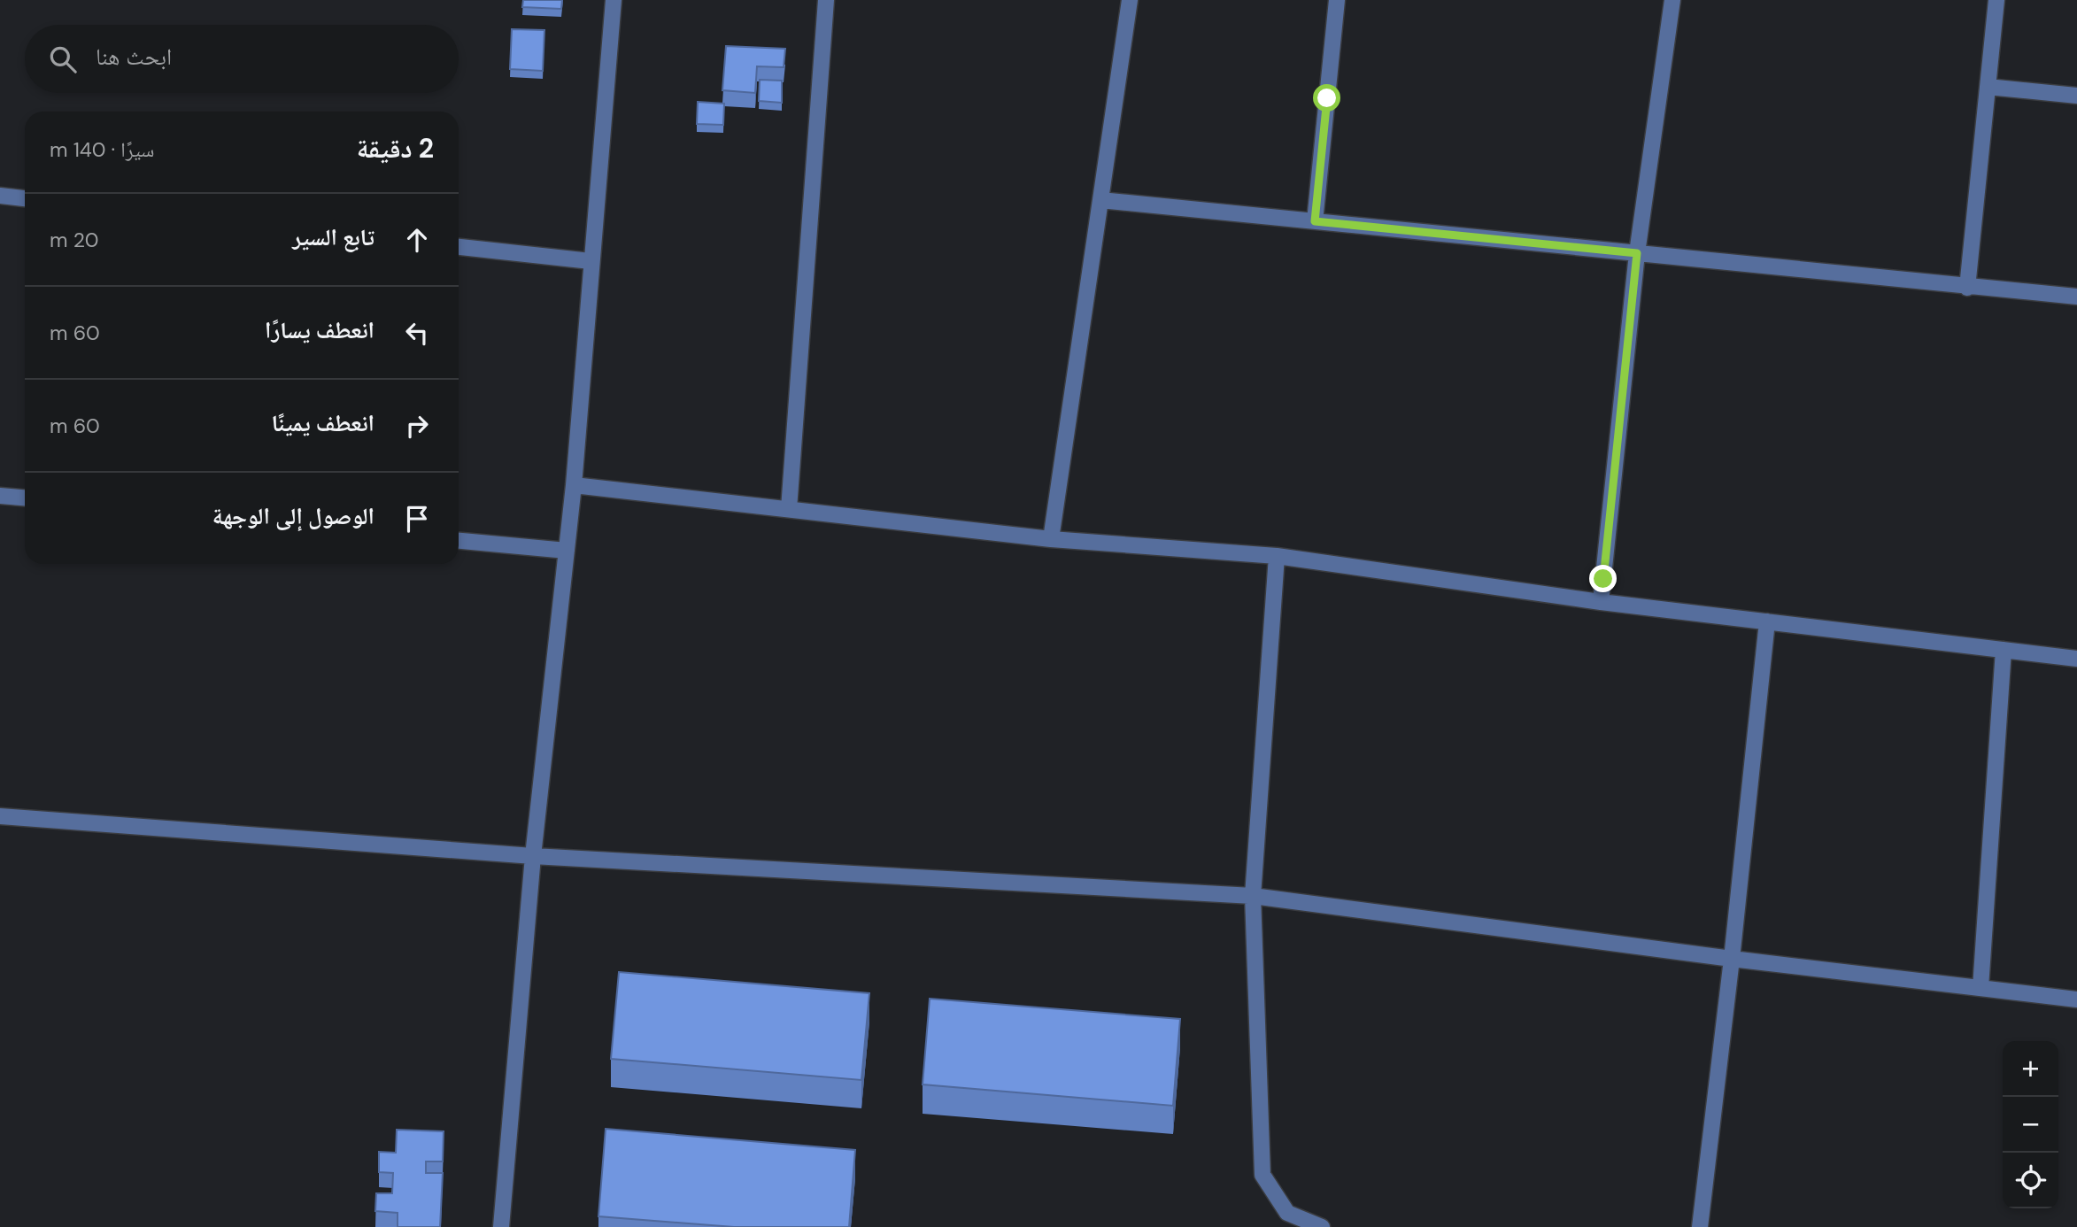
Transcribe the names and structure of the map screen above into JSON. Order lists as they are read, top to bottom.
{
  "page": {
    "search": "ابحث هنا",
    "heading": ["2 دقيقة", "سيرًا · 140 m"],
    "list": [
      ["تابع السير", "20 m"],
      ["انعطف يسارًا", "60 m"],
      ["انعطف يمينًا", "60 m"],
      "الوصول إلى الوجهة"
    ],
    "map_buttons": ["+", "−"]
  }
}
